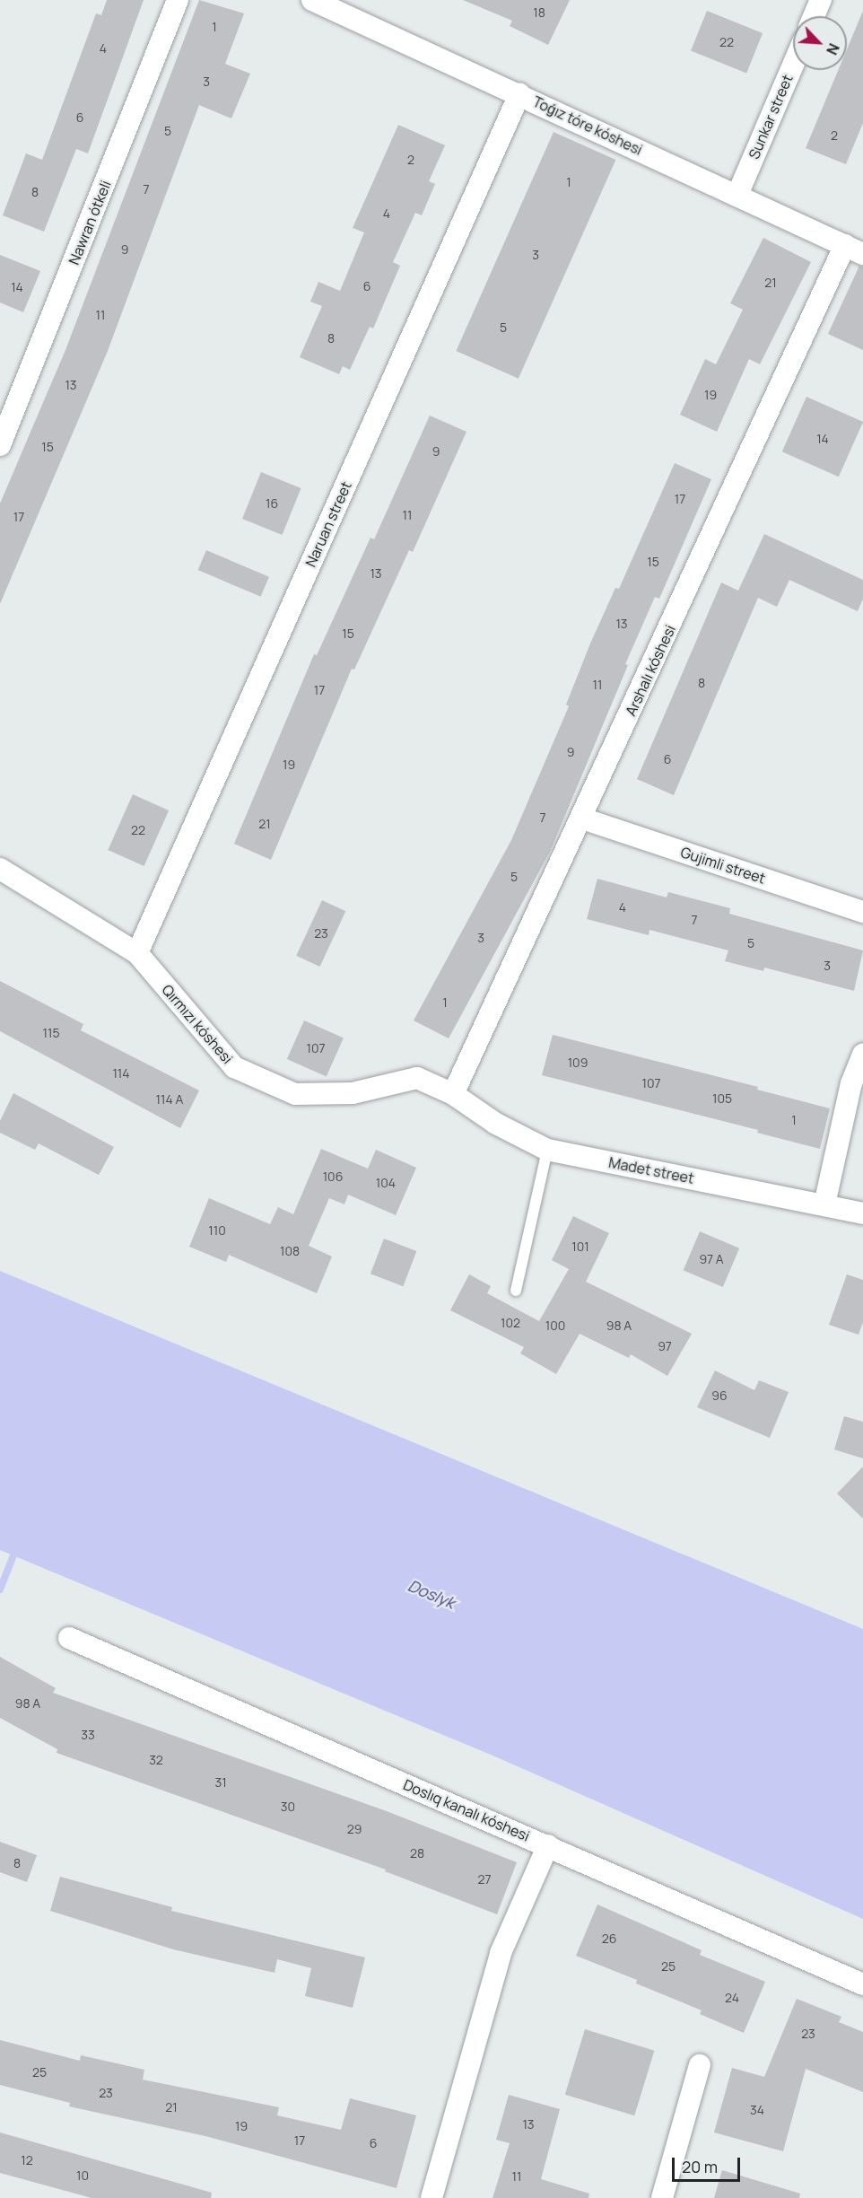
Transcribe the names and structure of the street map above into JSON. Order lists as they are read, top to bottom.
{
  "streets": {
    "street": [
      "Sunkar street",
      "Toǵız tóre kóshesi",
      "Nawran ótkeli",
      "Naruan street",
      "Arshalı kóshesi",
      "Gujimli street",
      "Qırmızı kóshesi",
      "Madet street",
      "Doslıq kanalı kóshesi"
    ]
  },
  "crossings": [
    ["Sunkar street", "Toǵız tóre kóshesi"],
    ["Toǵız tóre kóshesi", "Naruan street"],
    ["Toǵız tóre kóshesi", "Arshalı kóshesi"],
    ["Naruan street", "Qırmızı kóshesi"],
    ["Arshalı kóshesi", "Gujimli street"],
    ["Arshalı kóshesi", "Qırmızı kóshesi"],
    ["Arshalı kóshesi", "Madet street"],
    ["Qırmızı kóshesi", "Madet street"]
  ],
  "water": ["Doslyk"],
  "house_numbers": [
    "18",
    "1",
    "22",
    "4",
    "3",
    "6",
    "5",
    "2",
    "2",
    "1",
    "7",
    "8",
    "4",
    "9",
    "3",
    "21",
    "6",
    "14",
    "11",
    "5",
    "8",
    "13",
    "19",
    "14",
    "15",
    "9",
    "17",
    "16",
    "11",
    "17",
    "15",
    "13",
    "13",
    "15",
    "8",
    "11",
    "17",
    "9",
    "6",
    "19",
    "7",
    "21",
    "22",
    "5",
    "4",
    "7",
    "23",
    "3",
    "5",
    "3",
    "1",
    "115",
    "107",
    "109",
    "114",
    "107",
    "105",
    "114 А",
    "1",
    "106",
    "104",
    "110",
    "101",
    "108",
    "97 А",
    "102",
    "100",
    "98 А",
    "97",
    "96",
    "98 А",
    "33",
    "32",
    "31",
    "30",
    "29",
    "28",
    "8",
    "27",
    "26",
    "25",
    "24",
    "23",
    "25",
    "23",
    "21",
    "34",
    "13",
    "19",
    "17",
    "6",
    "12",
    "10",
    "11"
  ],
  "scale_bar": "20 m",
  "north": "bottom right"
}
